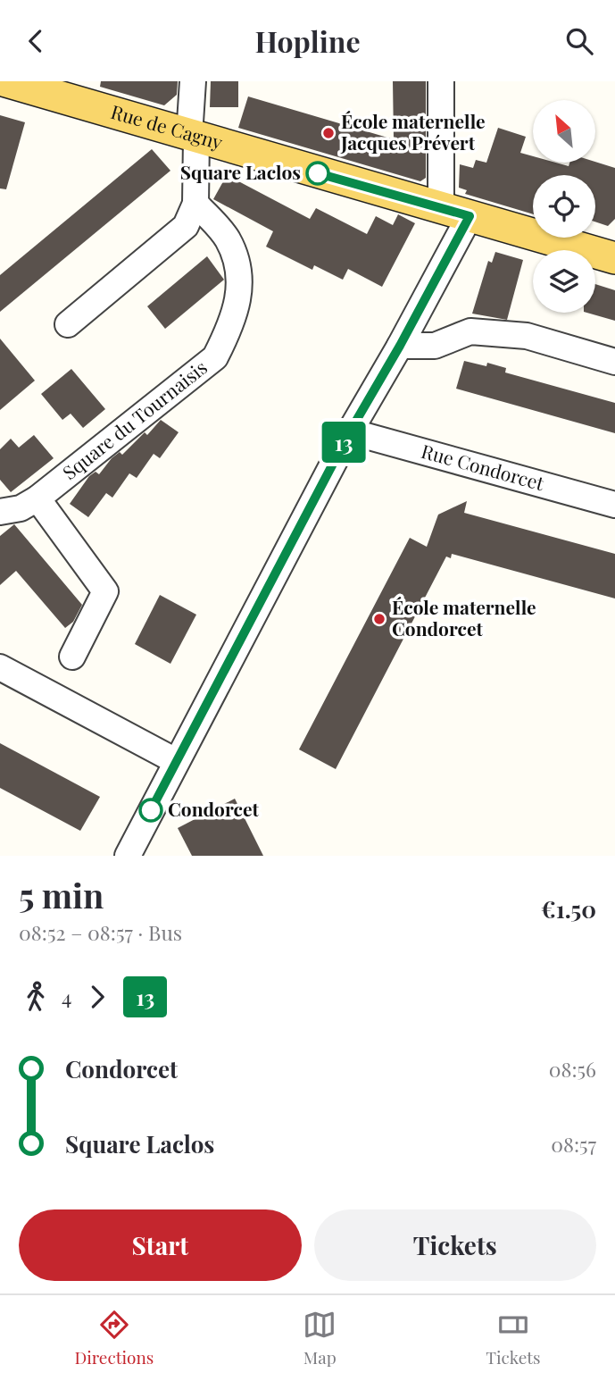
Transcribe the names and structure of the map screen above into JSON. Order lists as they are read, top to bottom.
{
  "streets": {
    "main road": ["Rue de Cagny"],
    "street": ["Square du Tournaisis", "Rue Condorcet"]
  },
  "places": [
    "École maternelle Jacques Prévert",
    "Square Laclos",
    "École maternelle Condorcet",
    "Condorcet"
  ],
  "lines": ["bus line 13"],
  "north": "top left",
  "page": {
    "header": "Hopline",
    "on_map": "13",
    "heading": ["5 min", "08:52 – 08:57 · Bus", "€1.50"],
    "legs": ["4", "13"],
    "list": [
      {
        "name": "Condorcet",
        "value": "08:56"
      },
      {
        "name": "Square Laclos",
        "value": "08:57"
      }
    ],
    "buttons": ["Start", "Tickets"],
    "tabs": ["Directions", "Map", "Tickets"]
  }
}
